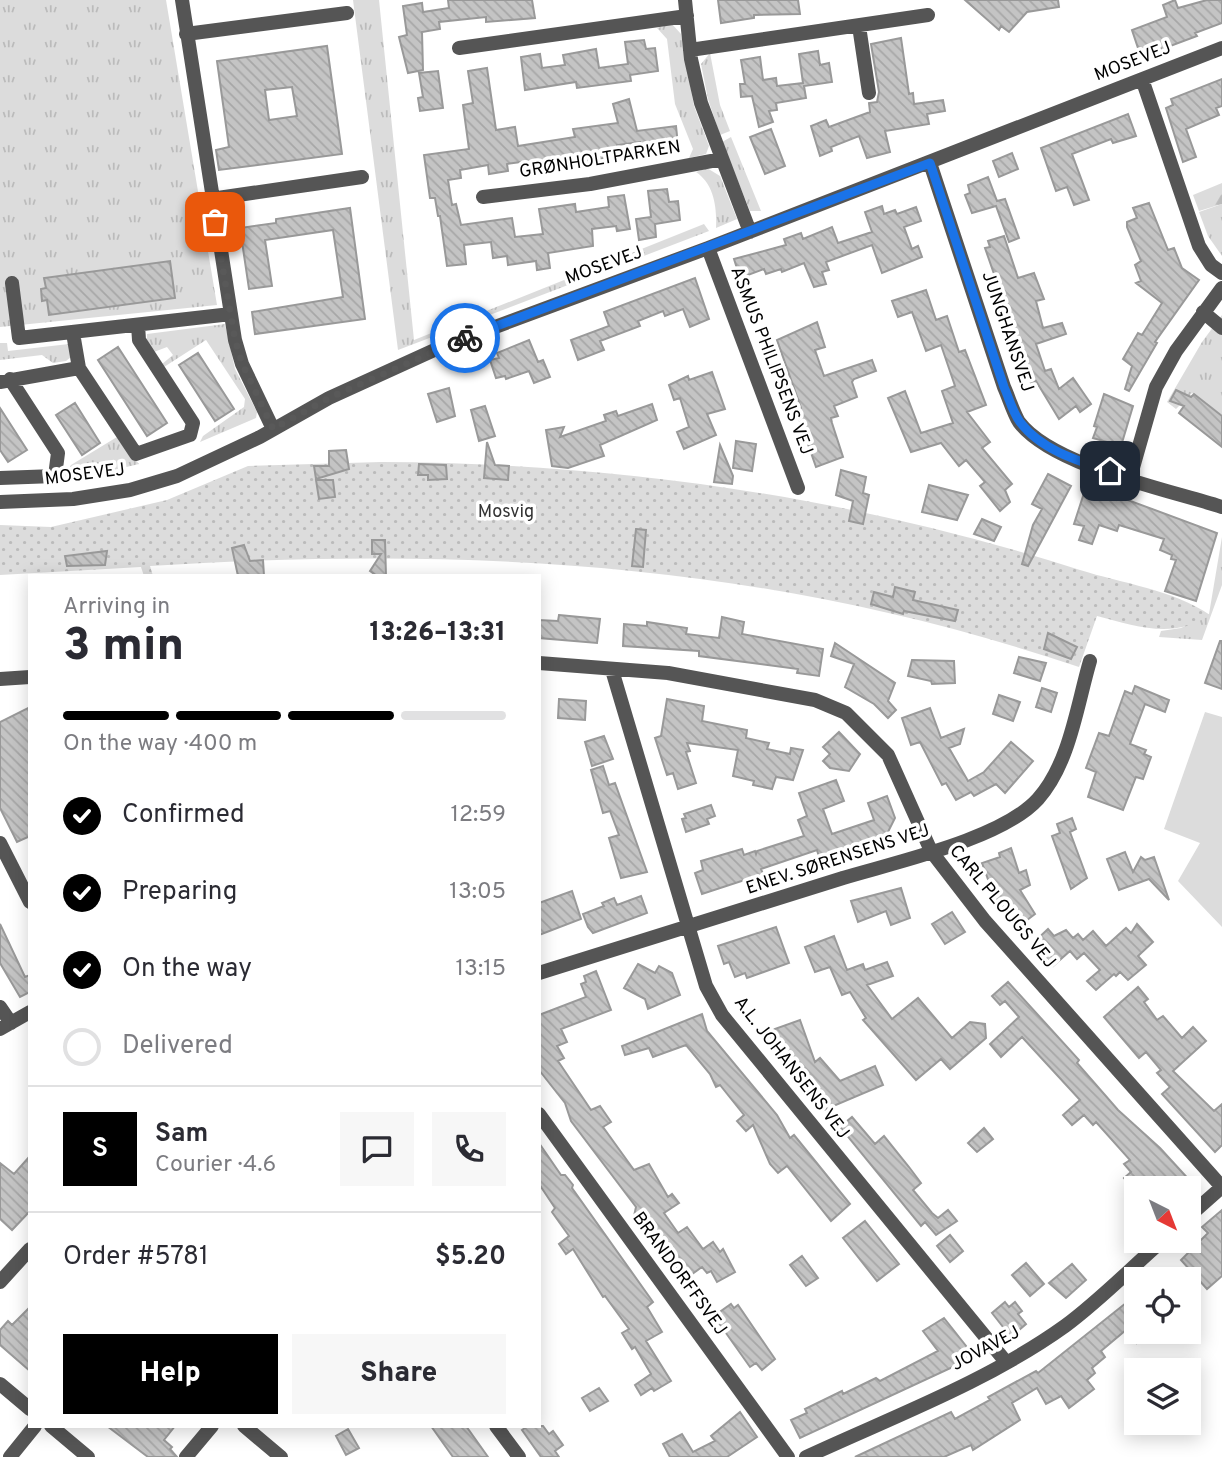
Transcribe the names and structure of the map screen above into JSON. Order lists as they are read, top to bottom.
{
  "streets": {
    "street": [
      "MOSEVEJ",
      "GRØNHOLTPARKEN",
      "JUNGHANSVEJ",
      "ASMUS PHILIPSENS VEJ",
      "ENEV. SØRENSENS VEJ",
      "CARL PLOUGS VEJ",
      "A.L. JOHANSENS VEJ",
      "BRANDORFFSVEJ",
      "JOVAVEJ"
    ]
  },
  "crossings": [
    ["MOSEVEJ", "JUNGHANSVEJ"],
    ["MOSEVEJ", "ASMUS PHILIPSENS VEJ"],
    ["ENEV. SØRENSENS VEJ", "CARL PLOUGS VEJ"],
    ["ENEV. SØRENSENS VEJ", "A.L. JOHANSENS VEJ"],
    ["CARL PLOUGS VEJ", "A.L. JOHANSENS VEJ"],
    ["A.L. JOHANSENS VEJ", "JOVAVEJ"]
  ],
  "parks": ["Mosvig"],
  "north": "bottom right",
  "page": {
    "heading": ["3 min", "Arriving in", "13:26–13:31"],
    "panel": [
      "Sam",
      "Courier · 4.6",
      "Order #5781",
      "$5.20"
    ],
    "bar": "On the way · 400 m",
    "list": [
      ["Confirmed", "12:59"],
      ["Preparing", "13:05"],
      ["On the way", "13:15"],
      "Delivered"
    ],
    "round": "S",
    "buttons": ["Help", "Share"]
  }
}
